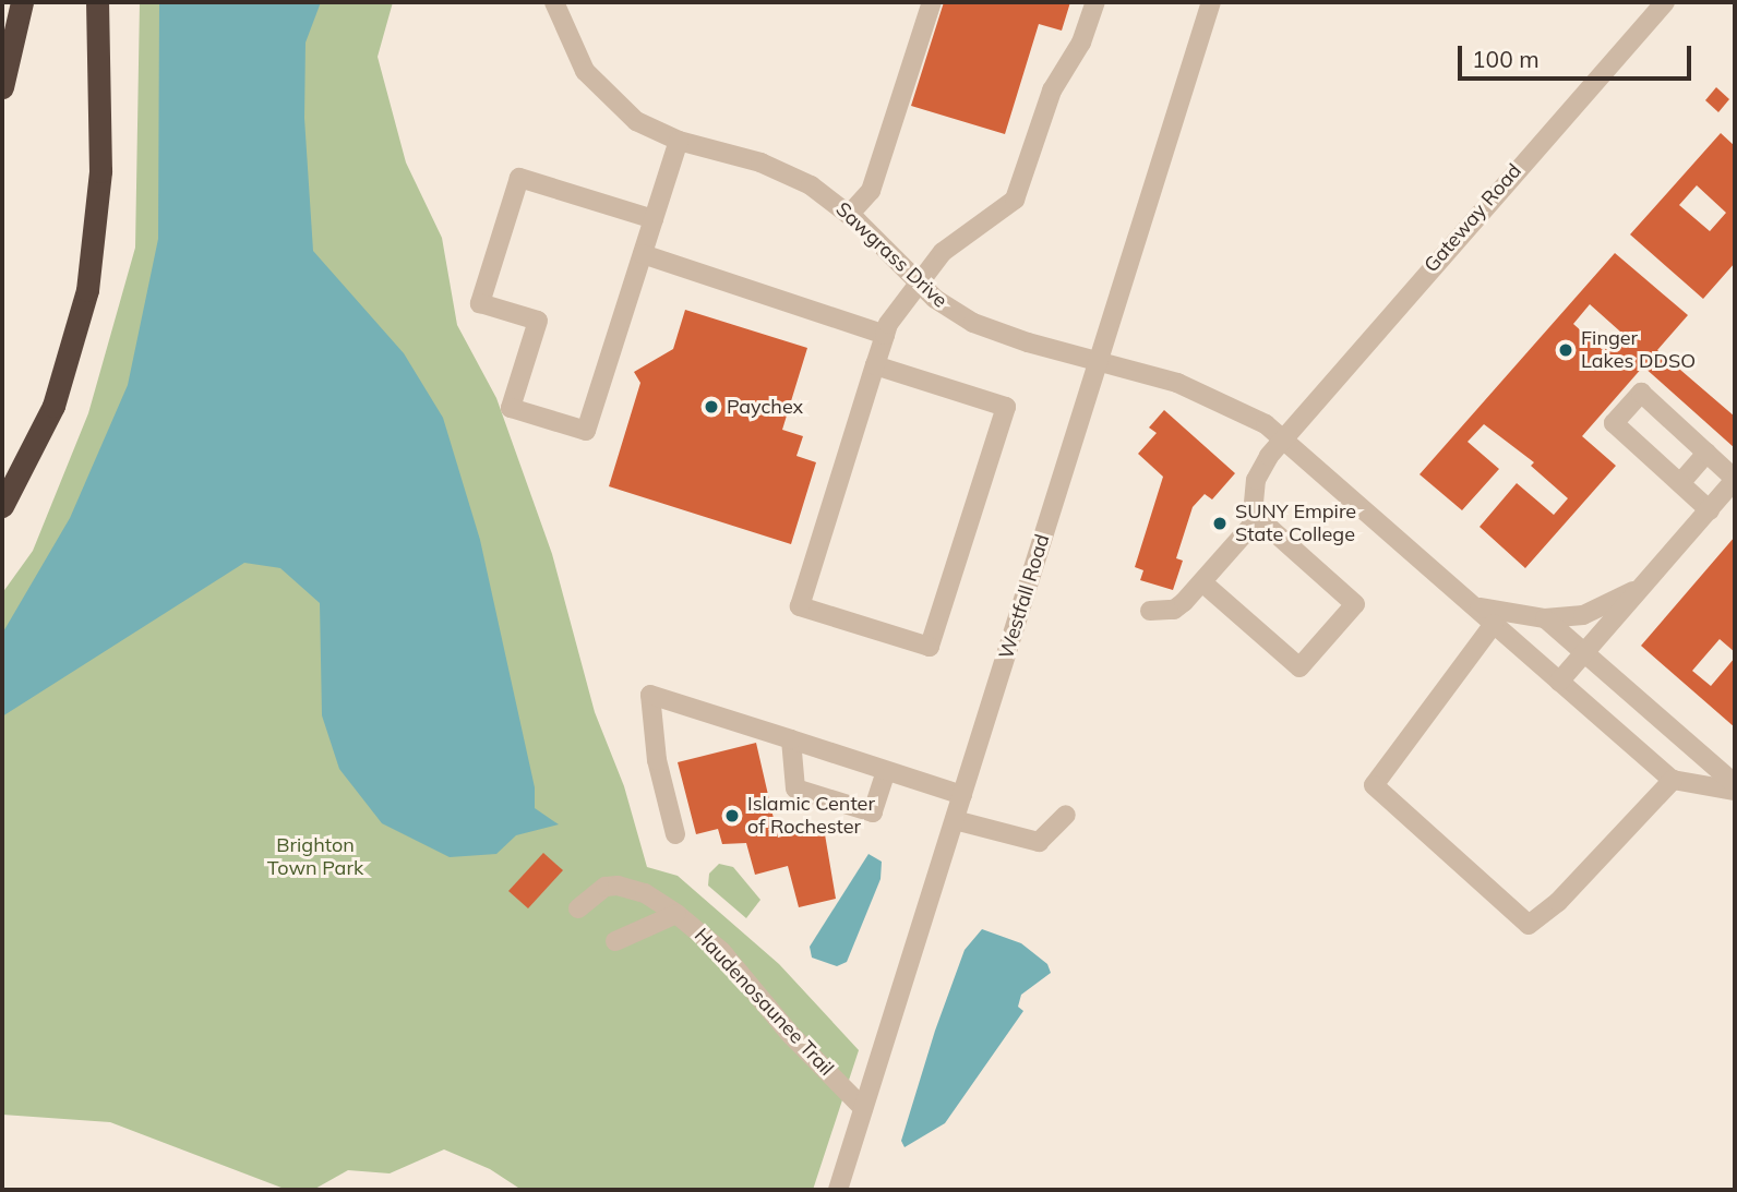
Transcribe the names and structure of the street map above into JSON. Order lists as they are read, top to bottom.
{
  "streets": {
    "street": [
      "Gateway Road",
      "Sawgrass Drive",
      "Westfall Road",
      "Haudenosaunee Trail"
    ]
  },
  "crossings": [
    ["Gateway Road", "Sawgrass Drive"],
    ["Sawgrass Drive", "Westfall Road"],
    ["Westfall Road", "Haudenosaunee Trail"]
  ],
  "parks": ["Brighton Town Park"],
  "places": [
    "Finger Lakes DDSO",
    "Paychex",
    "SUNY Empire State College",
    "Islamic Center of Rochester"
  ],
  "scale_bar": "100 m"
}
